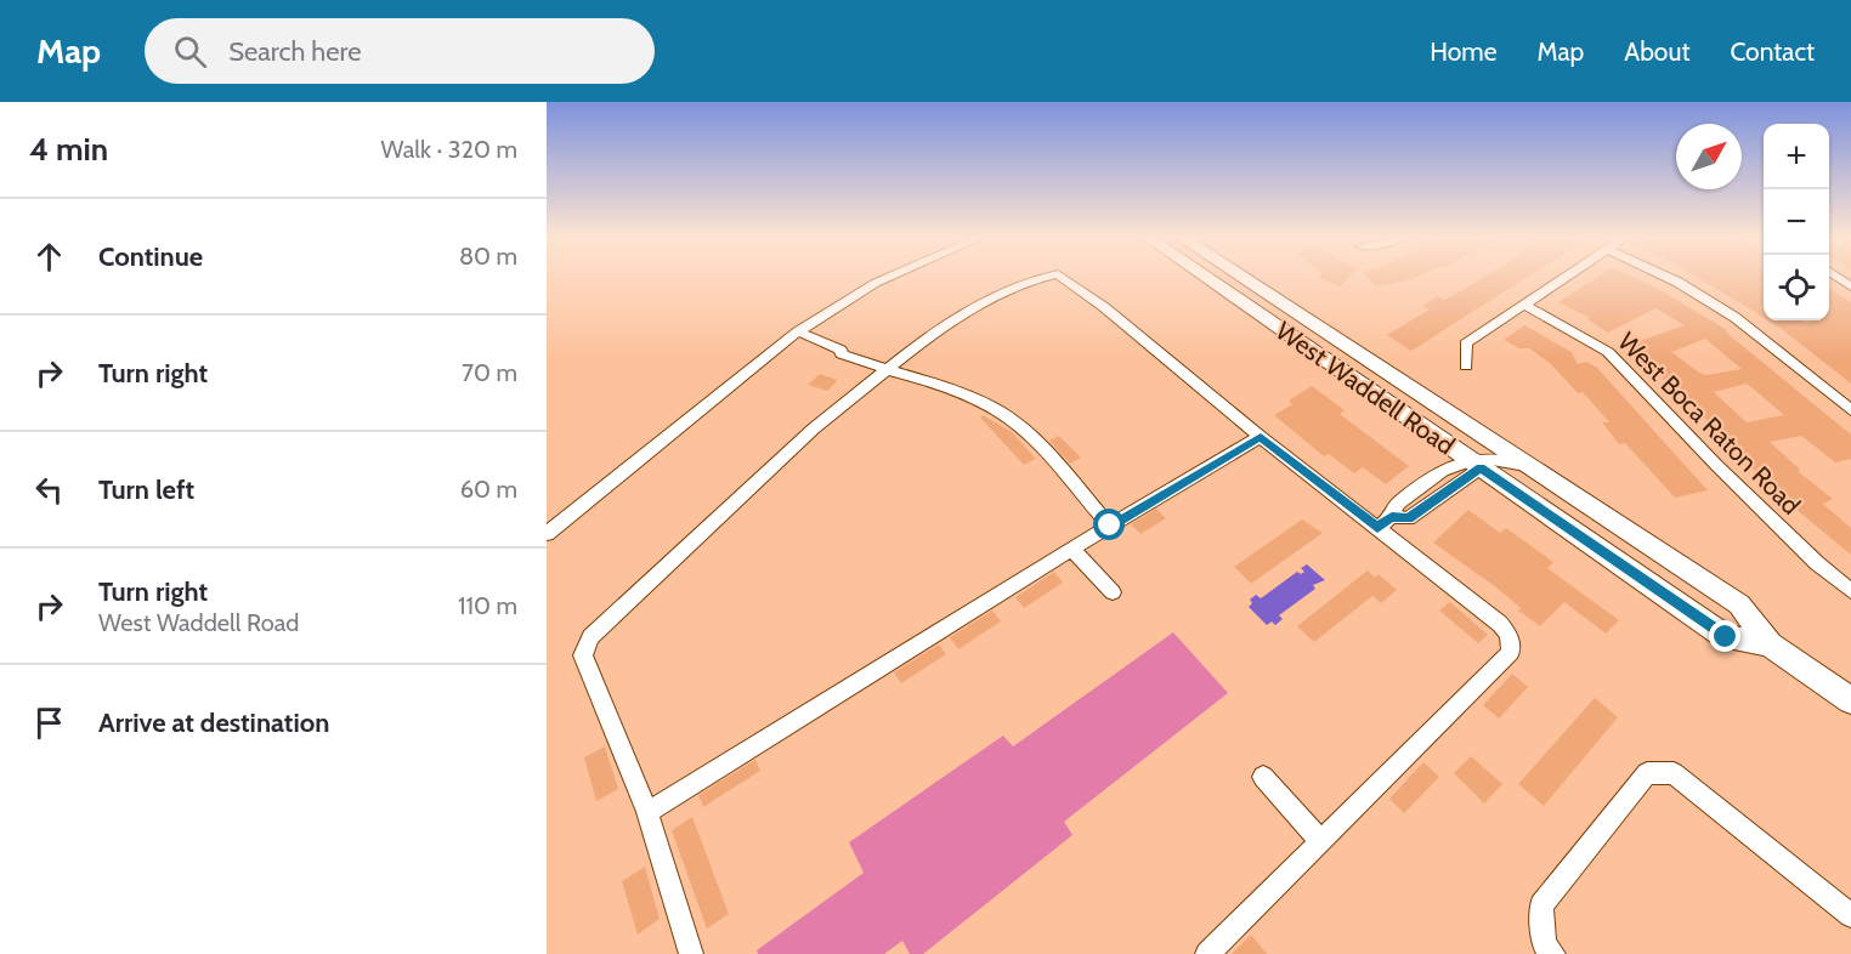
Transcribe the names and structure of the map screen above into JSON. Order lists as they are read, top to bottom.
{
  "streets": {
    "main road": ["West Waddell Road"],
    "street": ["West Boca Raton Road"]
  },
  "north": "top right",
  "page": {
    "header": "Map",
    "search": "Search here",
    "nav": [
      "Home",
      "Map",
      "About",
      "Contact"
    ],
    "heading": ["4 min", "Walk · 320 m"],
    "map_buttons": ["+", "−"],
    "list": [
      ["Continue", "80 m"],
      ["Turn right", "70 m"],
      ["Turn left", "60 m"],
      ["Turn right", "West Waddell Road", "110 m"],
      "Arrive at destination"
    ]
  }
}
